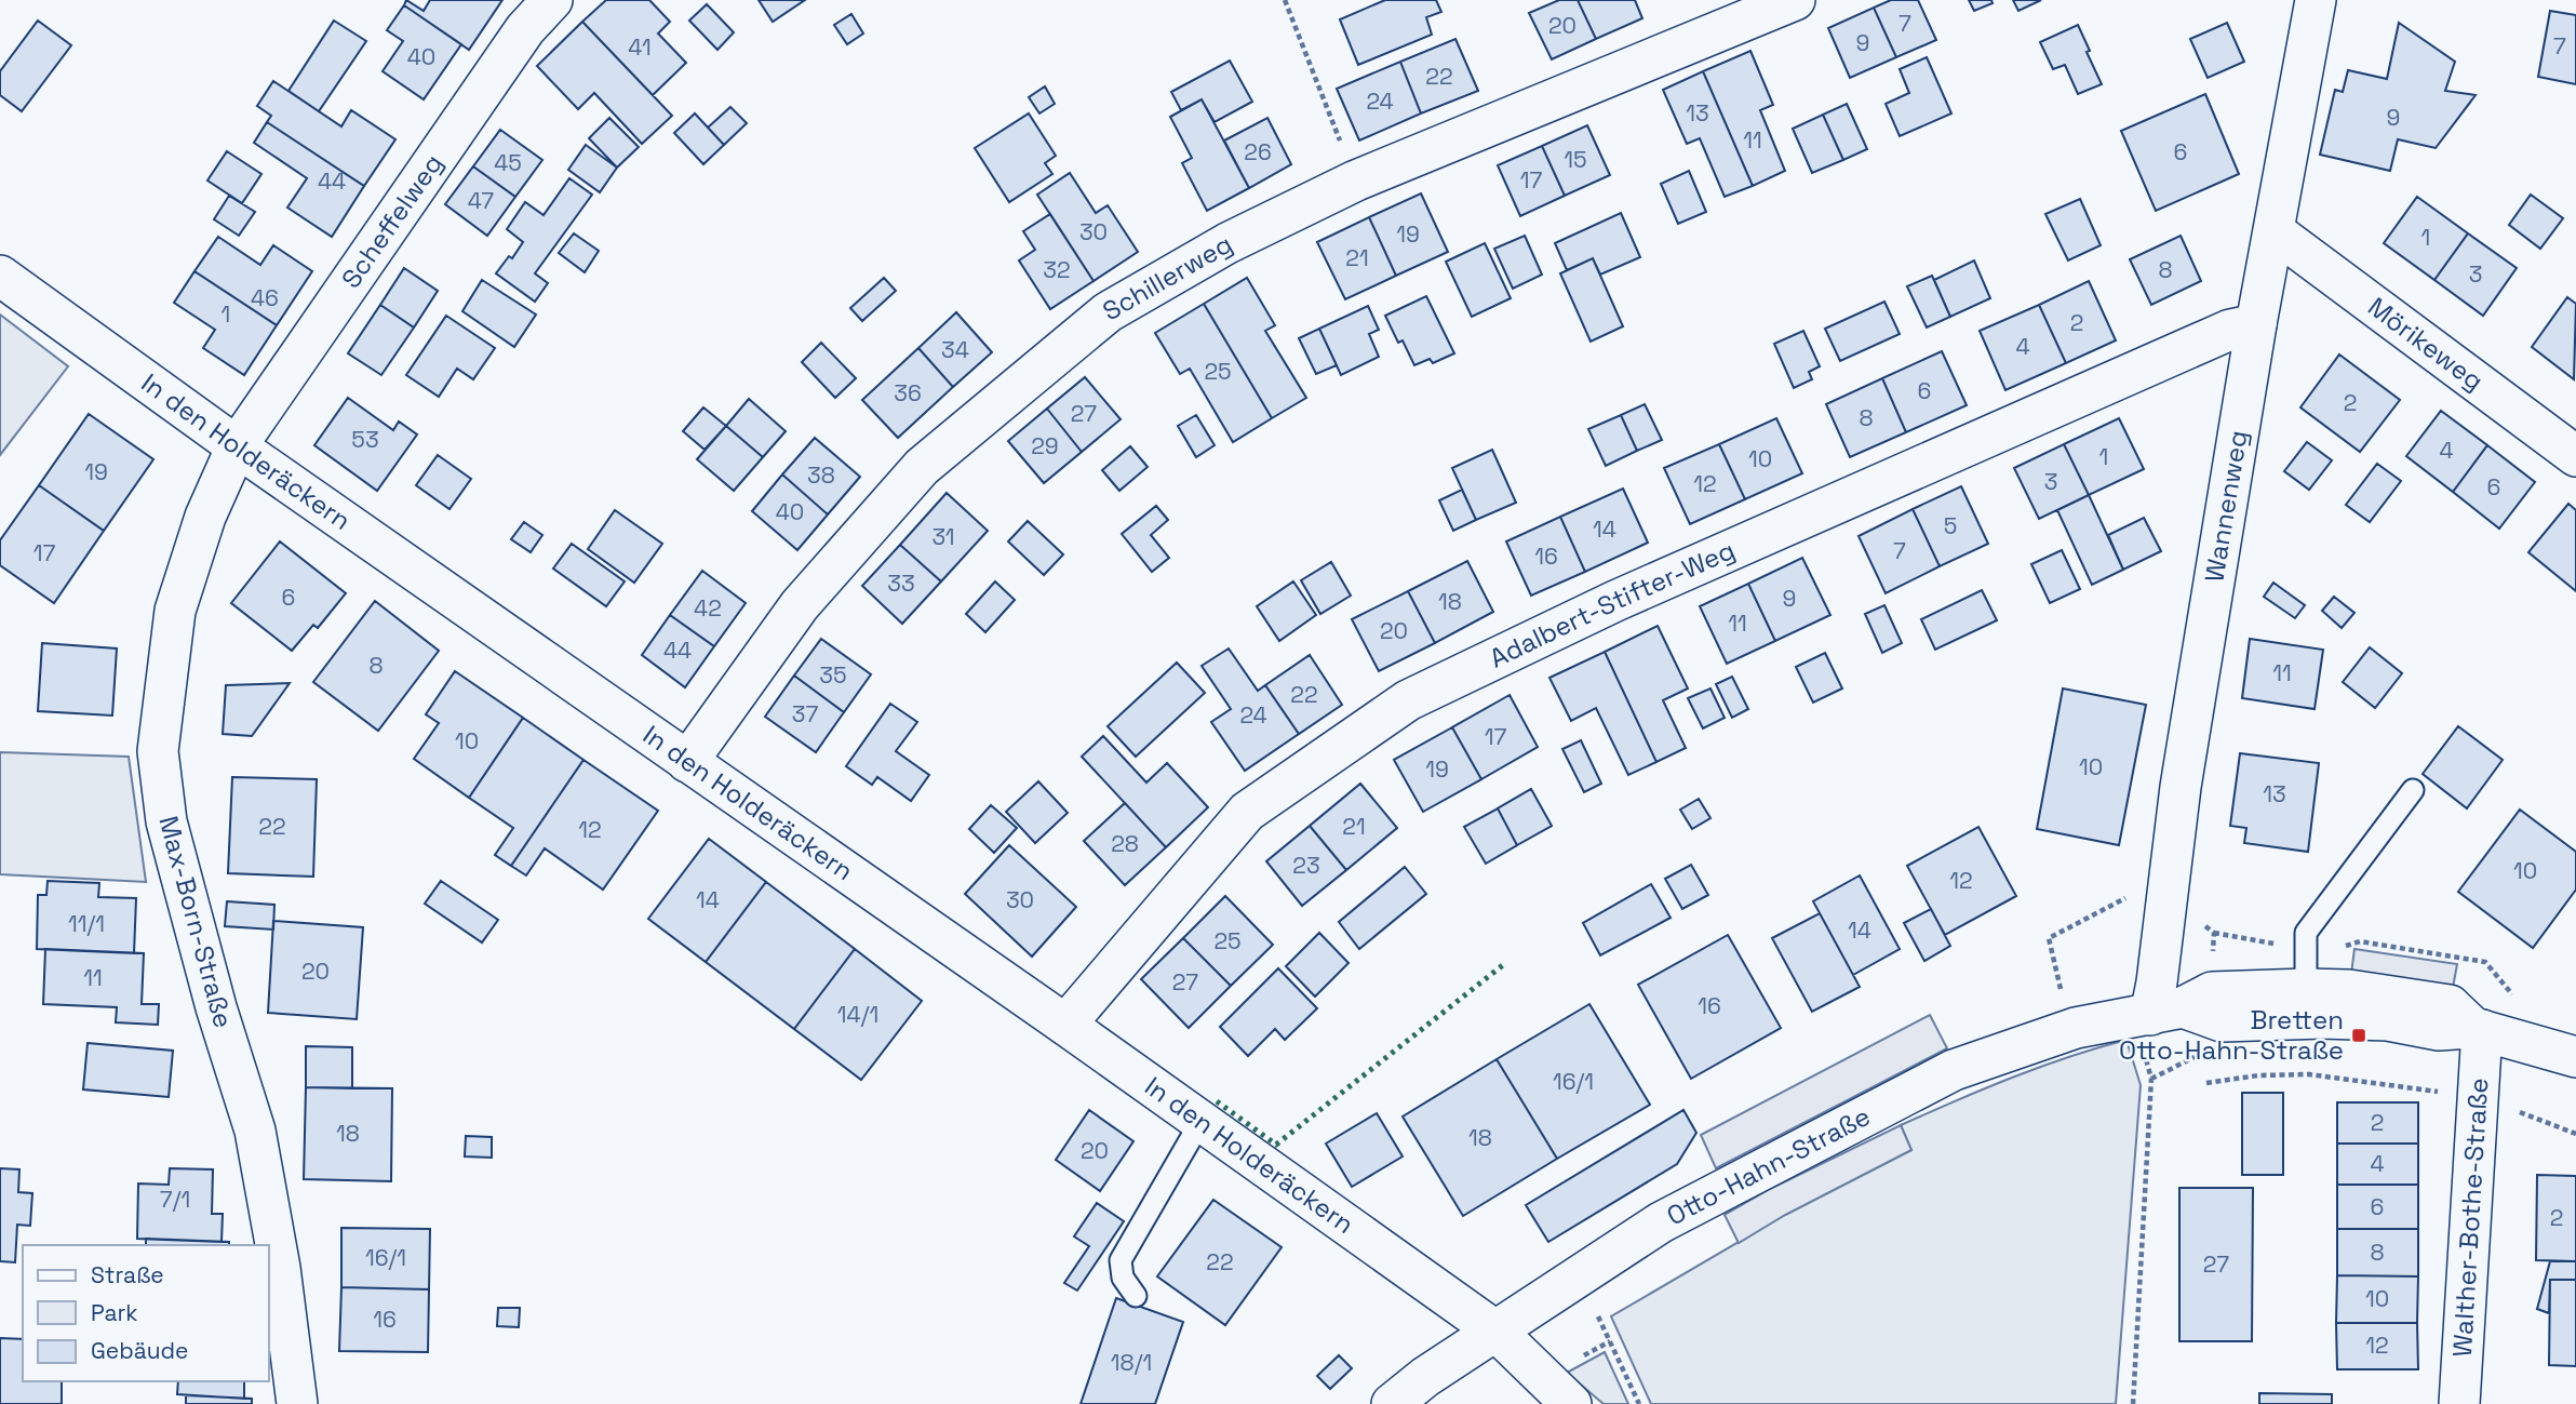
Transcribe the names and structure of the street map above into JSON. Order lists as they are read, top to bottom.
{
  "streets": {
    "street": [
      "Scheffelweg",
      "Schillerweg",
      "Mörikeweg",
      "In den Holderäckern",
      "Wannenweg",
      "Adalbert-Stifter-Weg",
      "Max-Born-Straße",
      "Otto-Hahn-Straße",
      "Walther-Bothe-Straße"
    ]
  },
  "crossings": [
    ["Scheffelweg", "In den Holderäckern"],
    ["Scheffelweg", "Max-Born-Straße"],
    ["Schillerweg", "In den Holderäckern"],
    ["Mörikeweg", "Wannenweg"],
    ["In den Holderäckern", "Adalbert-Stifter-Weg"],
    ["In den Holderäckern", "Max-Born-Straße"],
    ["In den Holderäckern", "Otto-Hahn-Straße"],
    ["Wannenweg", "Adalbert-Stifter-Weg"],
    ["Wannenweg", "Otto-Hahn-Straße"],
    ["Otto-Hahn-Straße", "Walther-Bothe-Straße"]
  ],
  "places": {
    "transit": ["Bretten Otto-Hahn-Straße"]
  },
  "house_numbers": [
    "7",
    "20",
    "9",
    "7",
    "41",
    "40",
    "22",
    "24",
    "13",
    "9",
    "11",
    "26",
    "6",
    "15",
    "45",
    "17",
    "44",
    "47",
    "30",
    "19",
    "1",
    "21",
    "32",
    "8",
    "3",
    "46",
    "1",
    "2",
    "4",
    "34",
    "25",
    "6",
    "36",
    "2",
    "27",
    "8",
    "53",
    "29",
    "4",
    "1",
    "10",
    "19",
    "38",
    "3",
    "12",
    "6",
    "40",
    "5",
    "14",
    "31",
    "7",
    "17",
    "16",
    "33",
    "6",
    "9",
    "18",
    "42",
    "11",
    "20",
    "44",
    "8",
    "11",
    "35",
    "22",
    "37",
    "24",
    "17",
    "10",
    "10",
    "19",
    "13",
    "22",
    "21",
    "12",
    "28",
    "23",
    "10",
    "12",
    "14",
    "30",
    "11/1",
    "14",
    "25",
    "20",
    "11",
    "27",
    "16",
    "14/1",
    "16/1",
    "2",
    "18",
    "18",
    "20",
    "4",
    "7/1",
    "6",
    "2",
    "8",
    "16/1",
    "22",
    "27",
    "10",
    "16",
    "12",
    "18/1"
  ],
  "legend": ["Straße", "Park", "Gebäude"]
}
